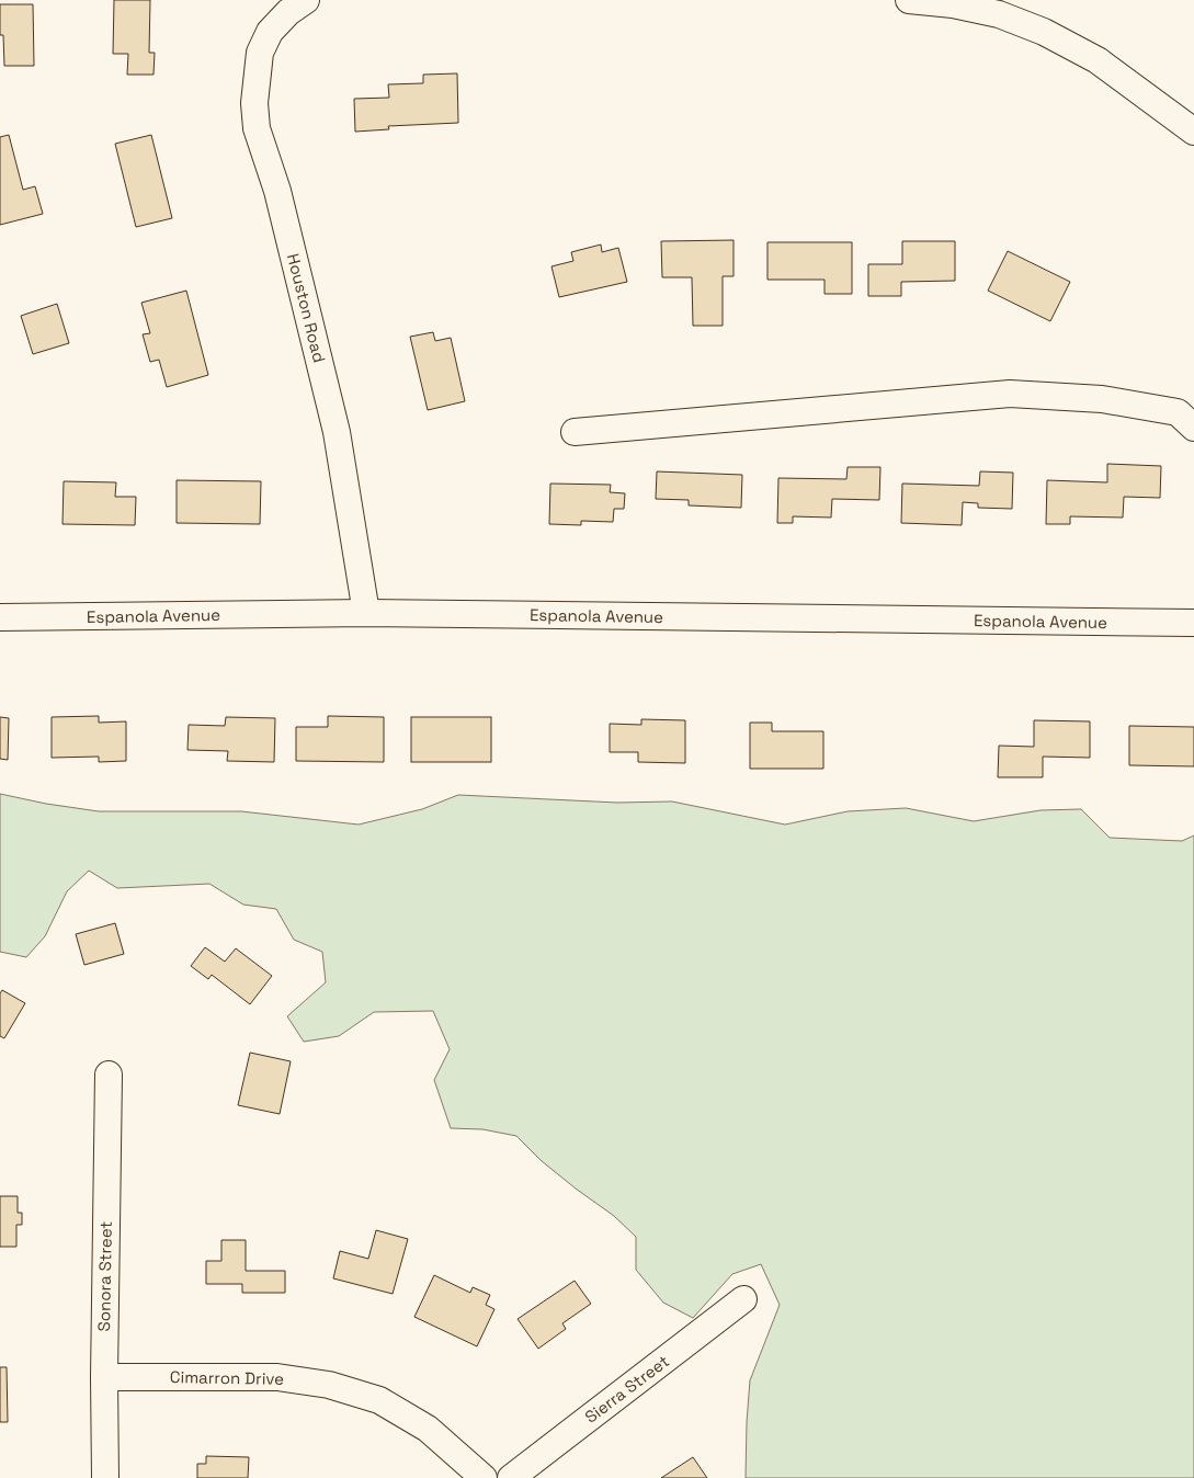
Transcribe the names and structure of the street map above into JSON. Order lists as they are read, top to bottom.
{
  "streets": {
    "street": [
      "Houston Road",
      "Espanola Avenue",
      "Sonora Street",
      "Cimarron Drive",
      "Sierra Street"
    ]
  },
  "crossings": [
    ["Houston Road", "Espanola Avenue"],
    ["Sonora Street", "Cimarron Drive"]
  ]
}
